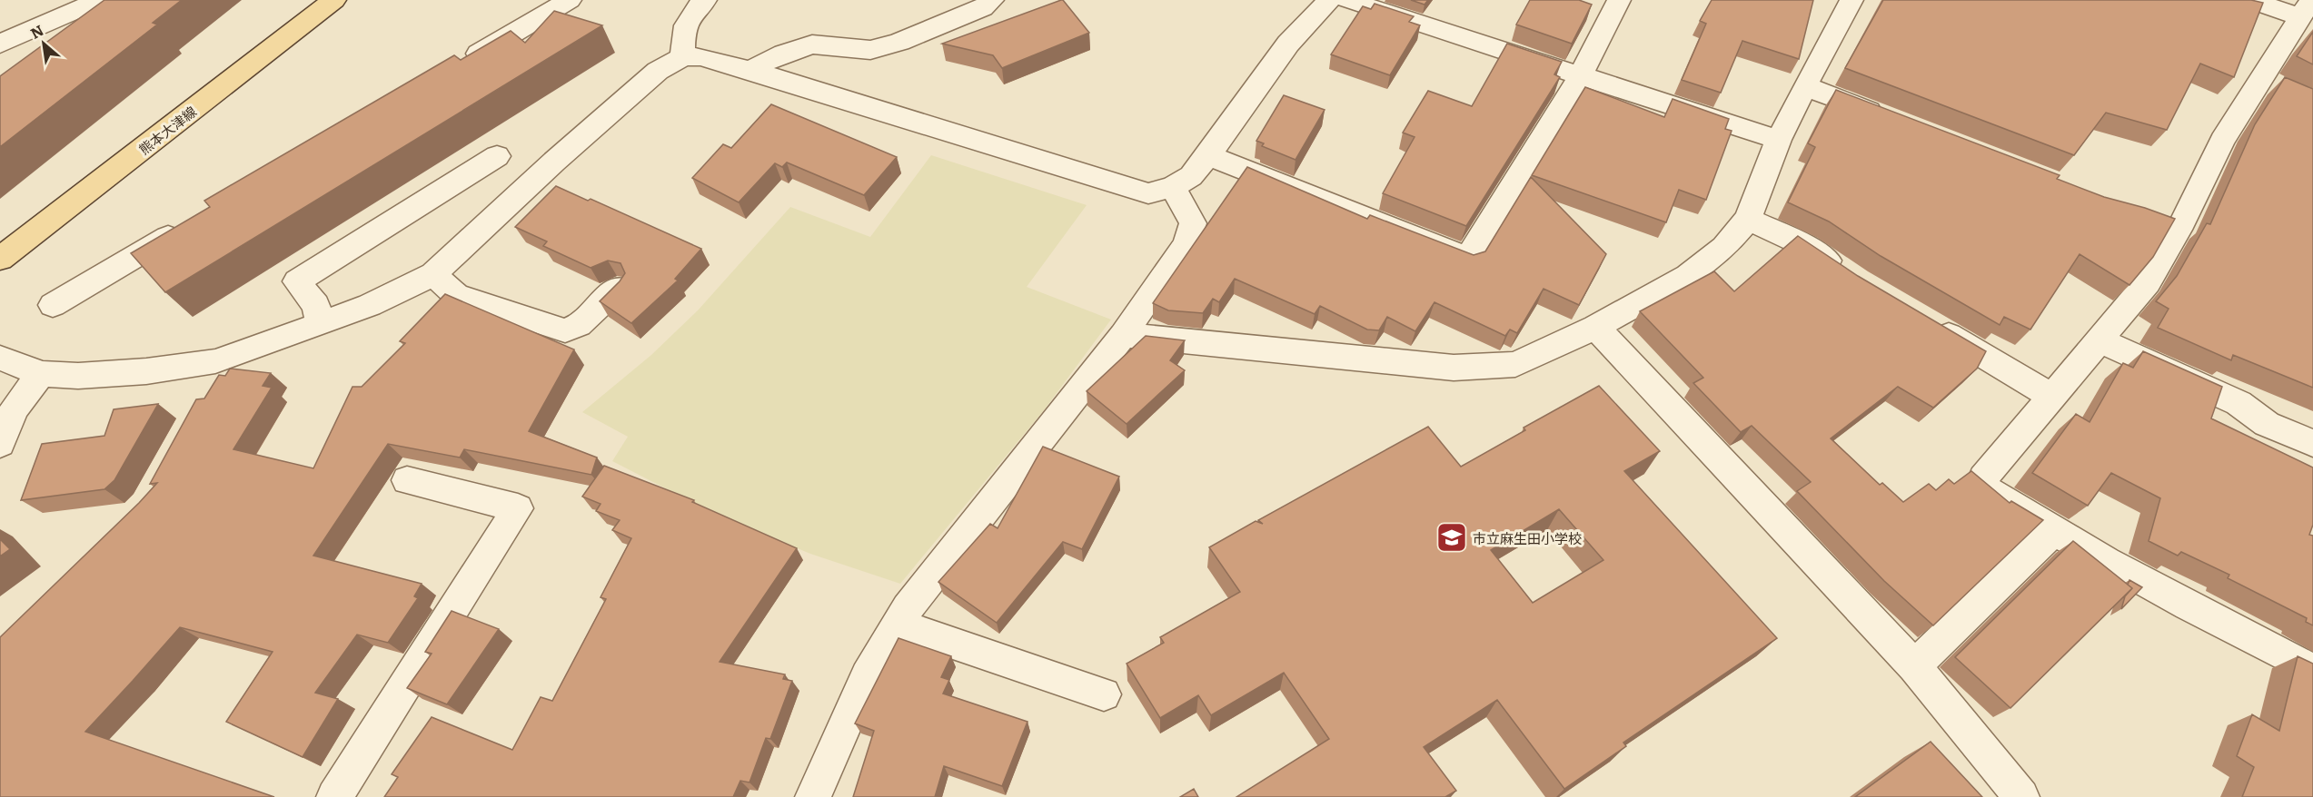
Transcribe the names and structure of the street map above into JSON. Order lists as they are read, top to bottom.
{
  "streets": {
    "main road": ["熊本大津線"]
  },
  "places": {
    "school or university": ["市立麻生田小学校"]
  },
  "north": "top left"
}
